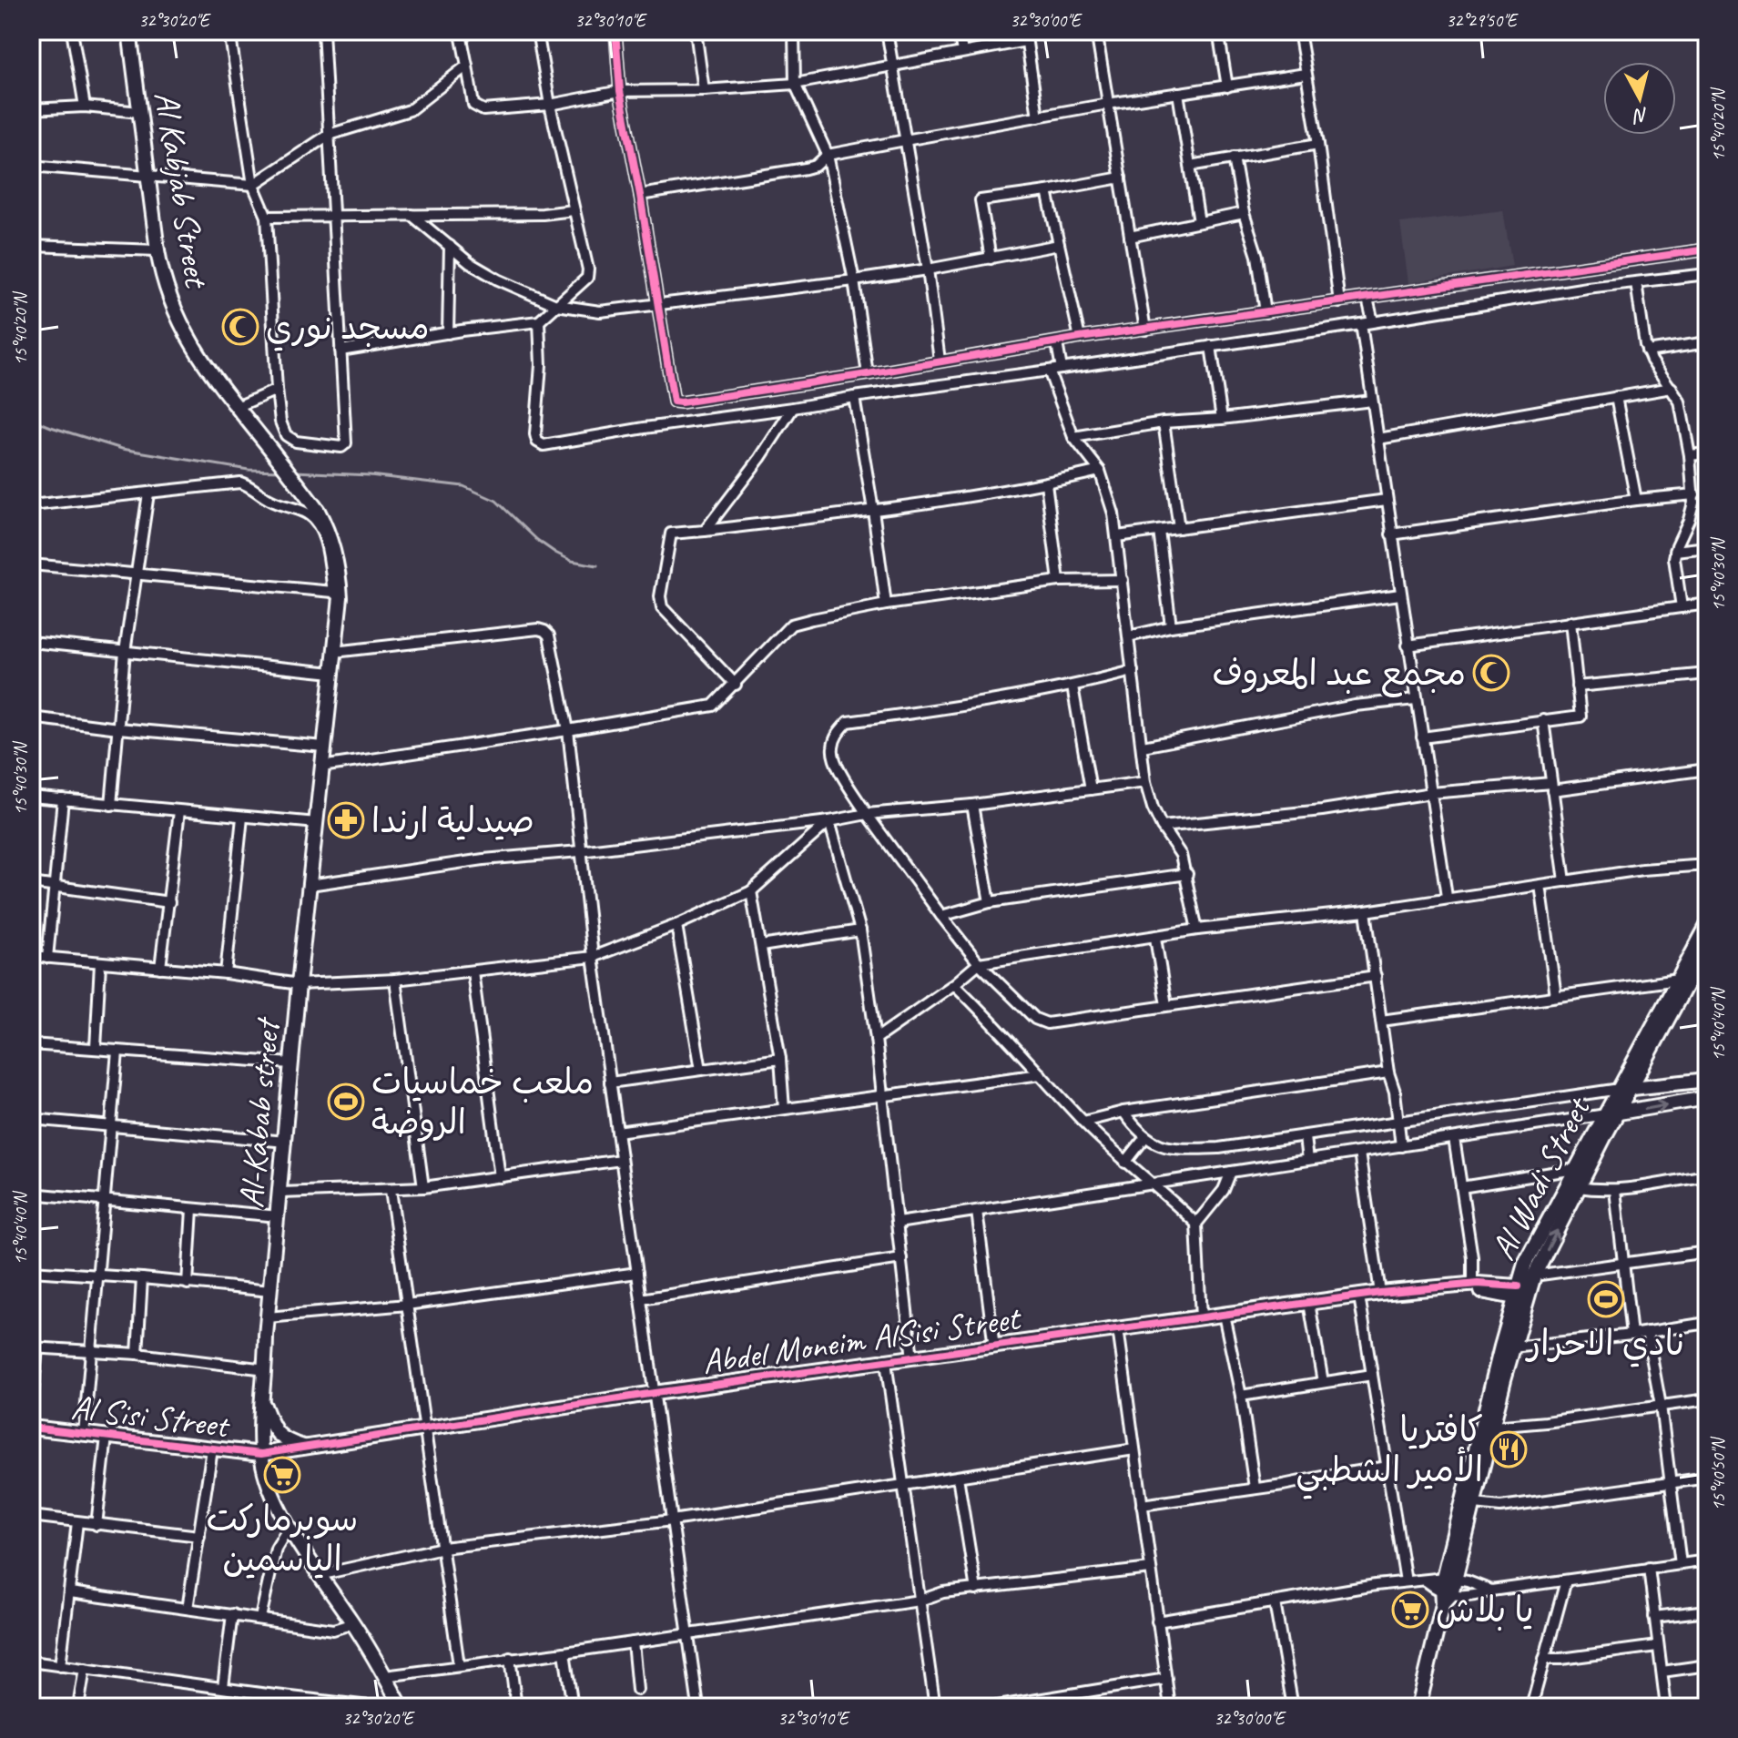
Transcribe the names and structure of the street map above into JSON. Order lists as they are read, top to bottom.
{
  "streets": {
    "main road": [
      "Al Kabjab Street",
      "Al-Kabab street",
      "Al Wadi Street",
      "Abdel Moneim AlSisi Street",
      "Al Sisi Street"
    ]
  },
  "crossings": [
    ["Al Kabjab Street", "Al-Kabab street"],
    ["Al-Kabab street", "Abdel Moneim AlSisi Street"],
    ["Al-Kabab street", "Al Sisi Street"],
    ["Al Wadi Street", "Abdel Moneim AlSisi Street"],
    ["Abdel Moneim AlSisi Street", "Al Sisi Street"]
  ],
  "places": {
    "mosque": ["مسجد نوري", "مجمع عبد المعروف"],
    "pharmacy": ["صيدلية ارندا"],
    "sports": ["ملعب خماسيات الروضة", "نادي الاحرار"],
    "restaurant": ["كافتريا الأمير الشطبي"],
    "supermarket": ["سوبرماركت الياسمين", "يا بلاش"]
  },
  "north": "bottom",
  "coordinates": [
    "32°30'20\"E",
    "32°30'10\"E",
    "32°30'00\"E",
    "32°29'50\"E",
    "15°40'20\"N",
    "15°40'30\"N",
    "15°40'40\"N",
    "15°40'50\"N"
  ]
}
